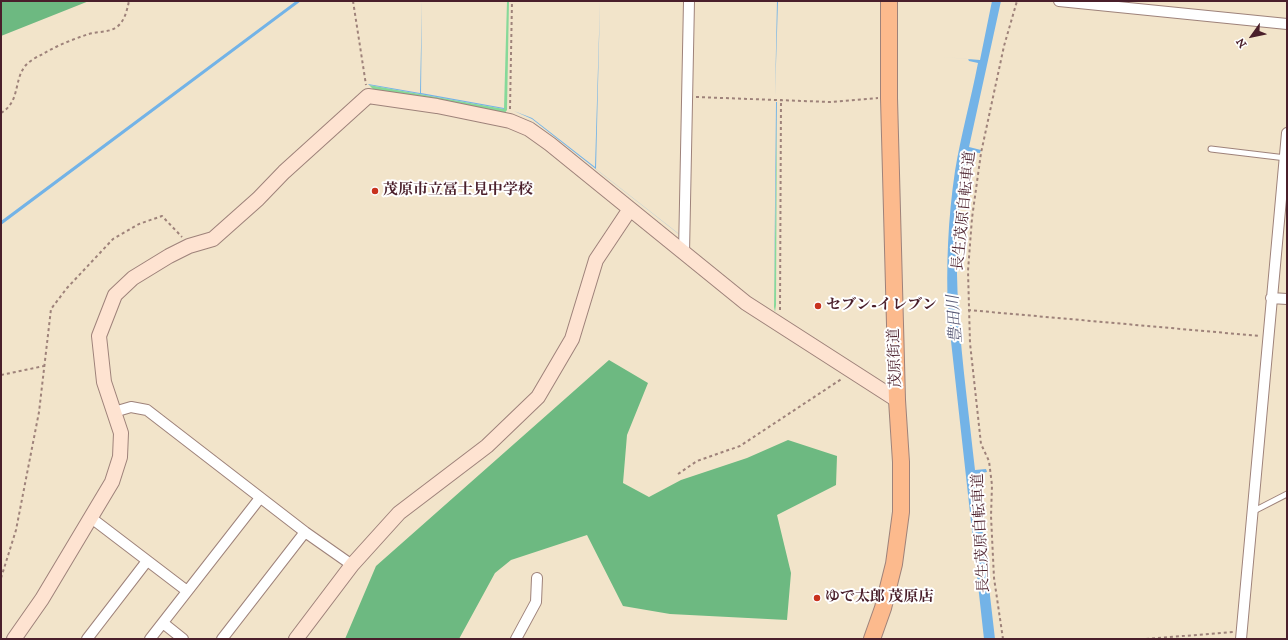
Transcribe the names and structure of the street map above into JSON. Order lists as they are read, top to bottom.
{
  "streets": {
    "main road": ["茂原街道"],
    "path": ["長生茂原自転車道"]
  },
  "water": ["豊田川"],
  "places": ["茂原市立冨士見中学校", "セブン-イレブン", "ゆで太郎 茂原店"],
  "north": "bottom left"
}
